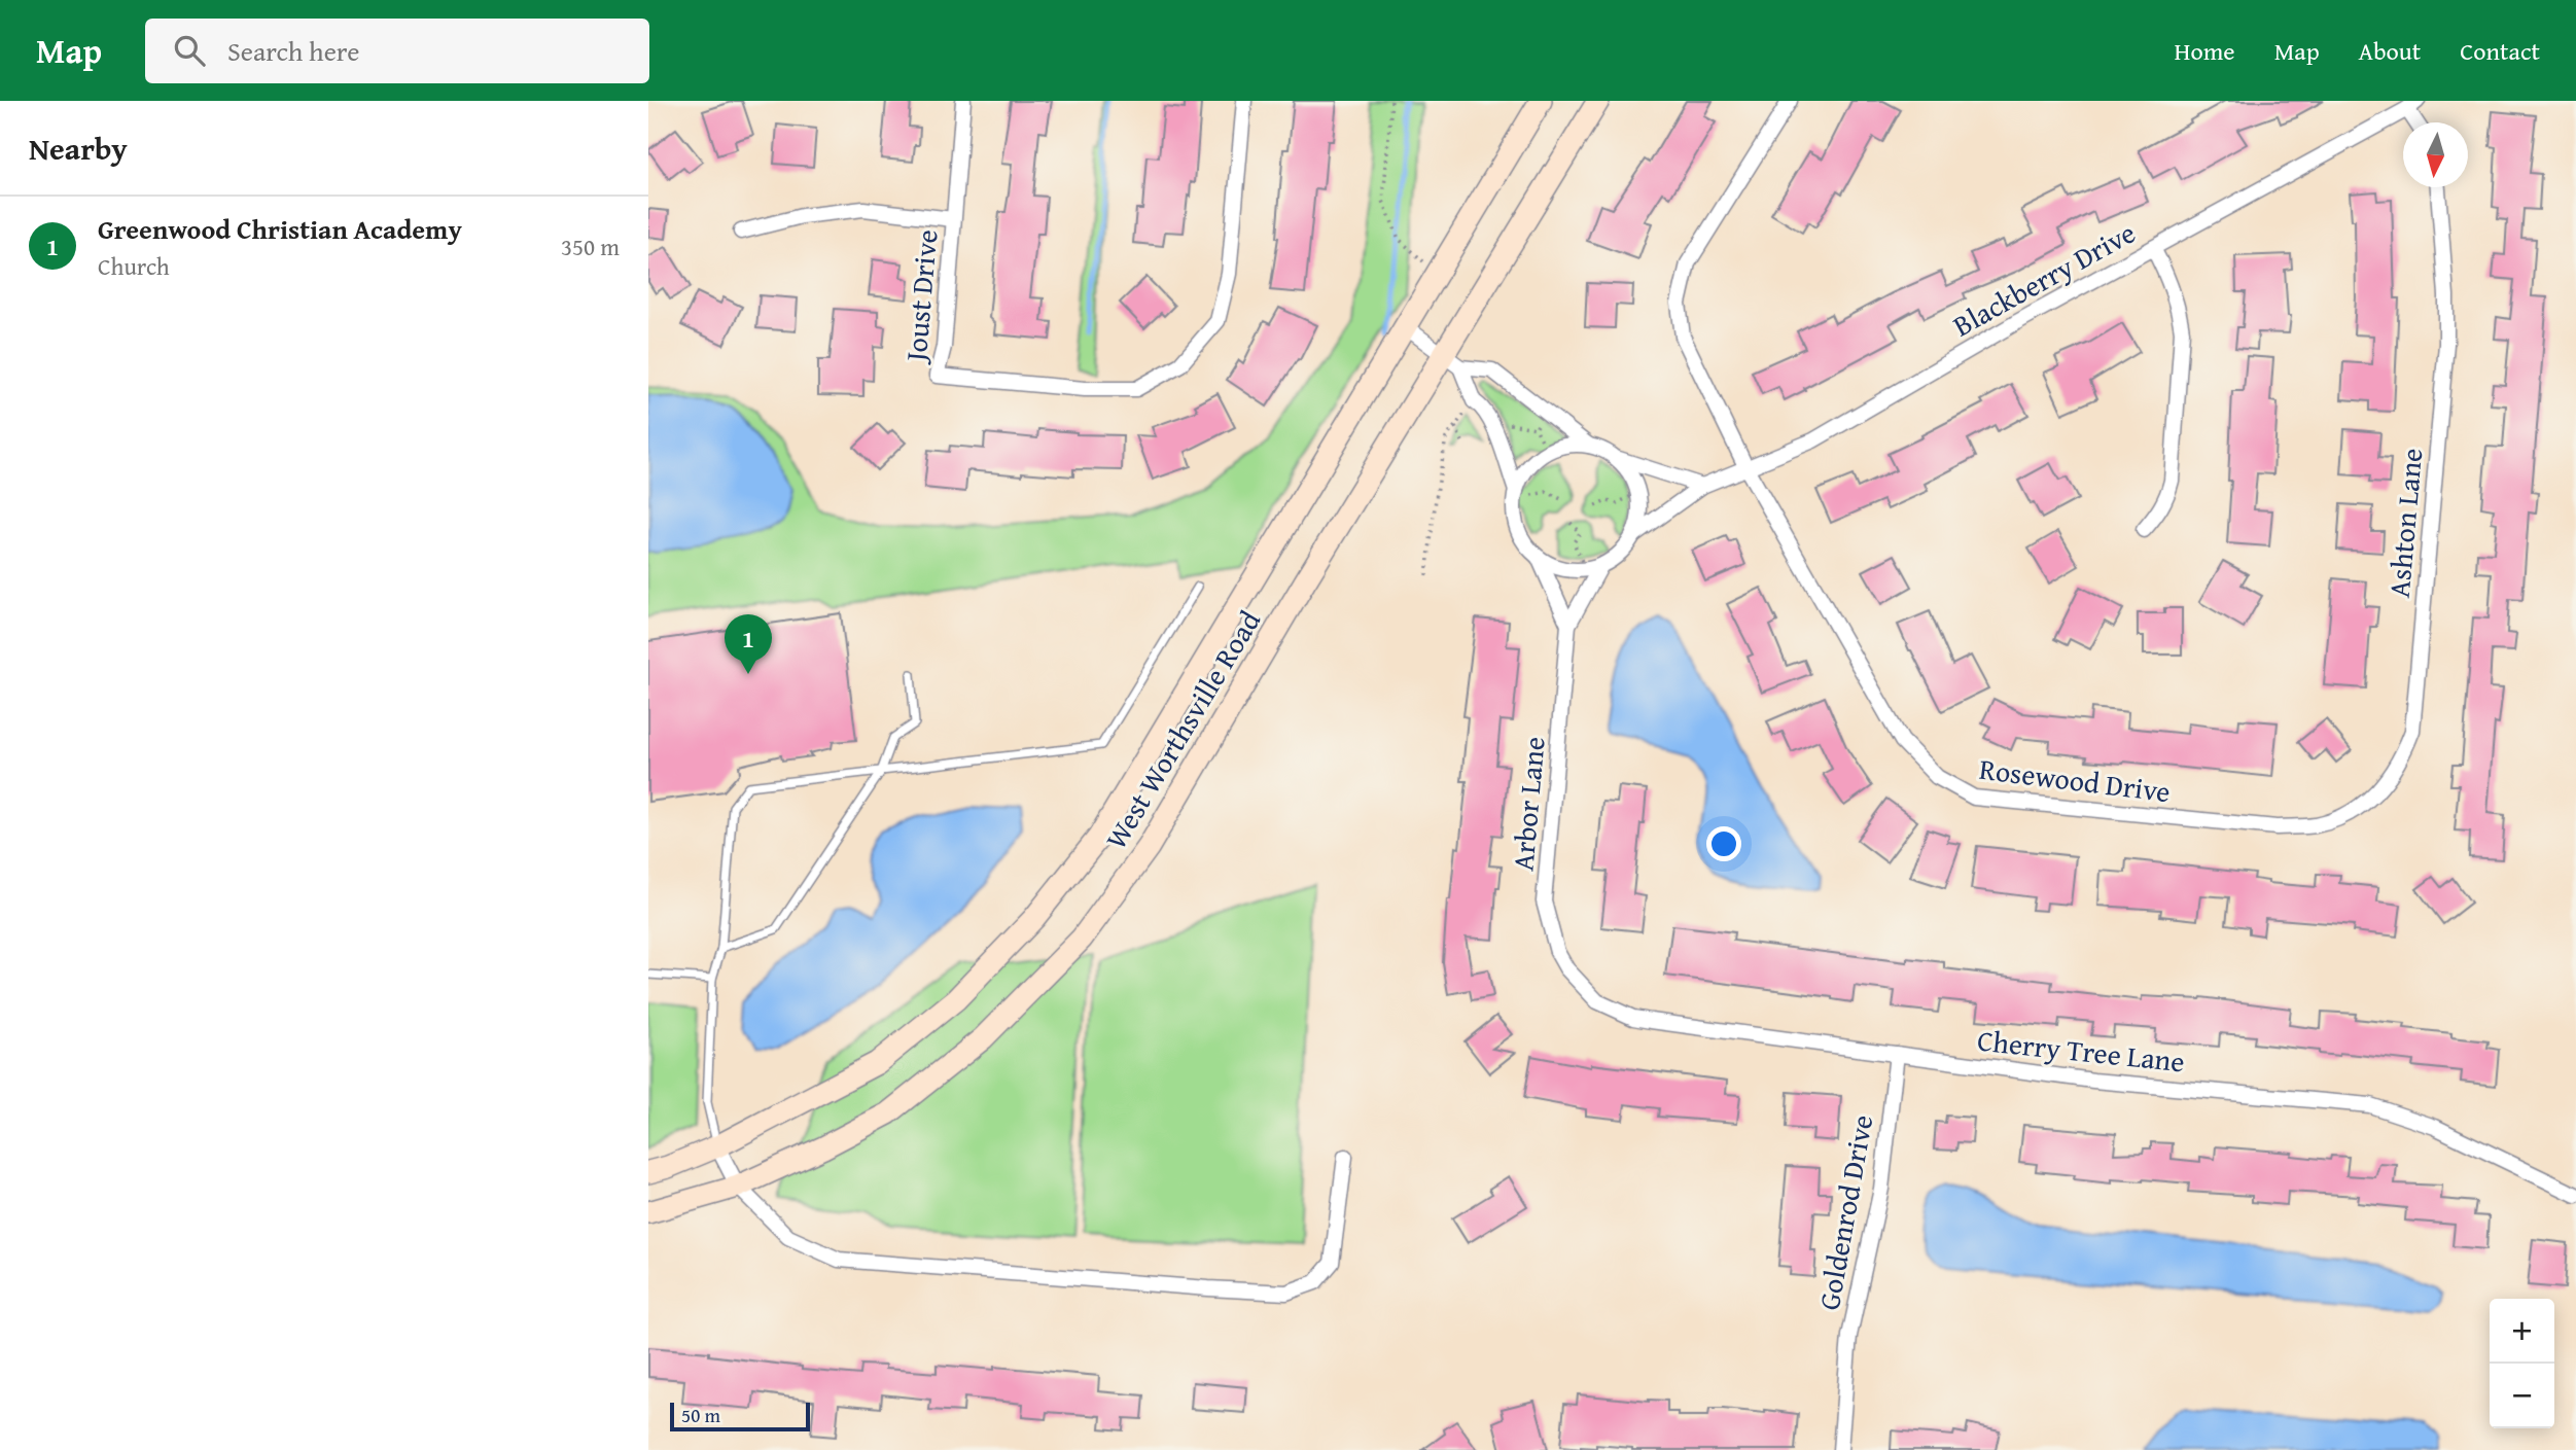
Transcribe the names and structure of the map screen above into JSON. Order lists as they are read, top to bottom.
{
  "streets": {
    "main road": ["West Worthsville Road"],
    "street": [
      "Blackberry Drive",
      "Joust Drive",
      "Ashton Lane",
      "Rosewood Drive",
      "Arbor Lane",
      "Cherry Tree Lane",
      "Goldenrod Drive"
    ]
  },
  "crossings": [
    ["Blackberry Drive", "Rosewood Drive"],
    ["Blackberry Drive", "Arbor Lane"],
    ["Ashton Lane", "Rosewood Drive"],
    ["Arbor Lane", "Cherry Tree Lane"],
    ["Cherry Tree Lane", "Goldenrod Drive"]
  ],
  "scale_bar": "50 m",
  "north": "bottom",
  "page": {
    "header": "Map",
    "search": "Search here",
    "nav": [
      "Home",
      "Map",
      "About",
      "Contact"
    ],
    "heading": "Nearby",
    "list": [
      {
        "mark": "1",
        "name": "Greenwood Christian Academy",
        "note": "Church",
        "value": "350 m"
      }
    ],
    "pins": "1",
    "map_buttons": ["+", "−"],
    "scale": "50 m"
  }
}
